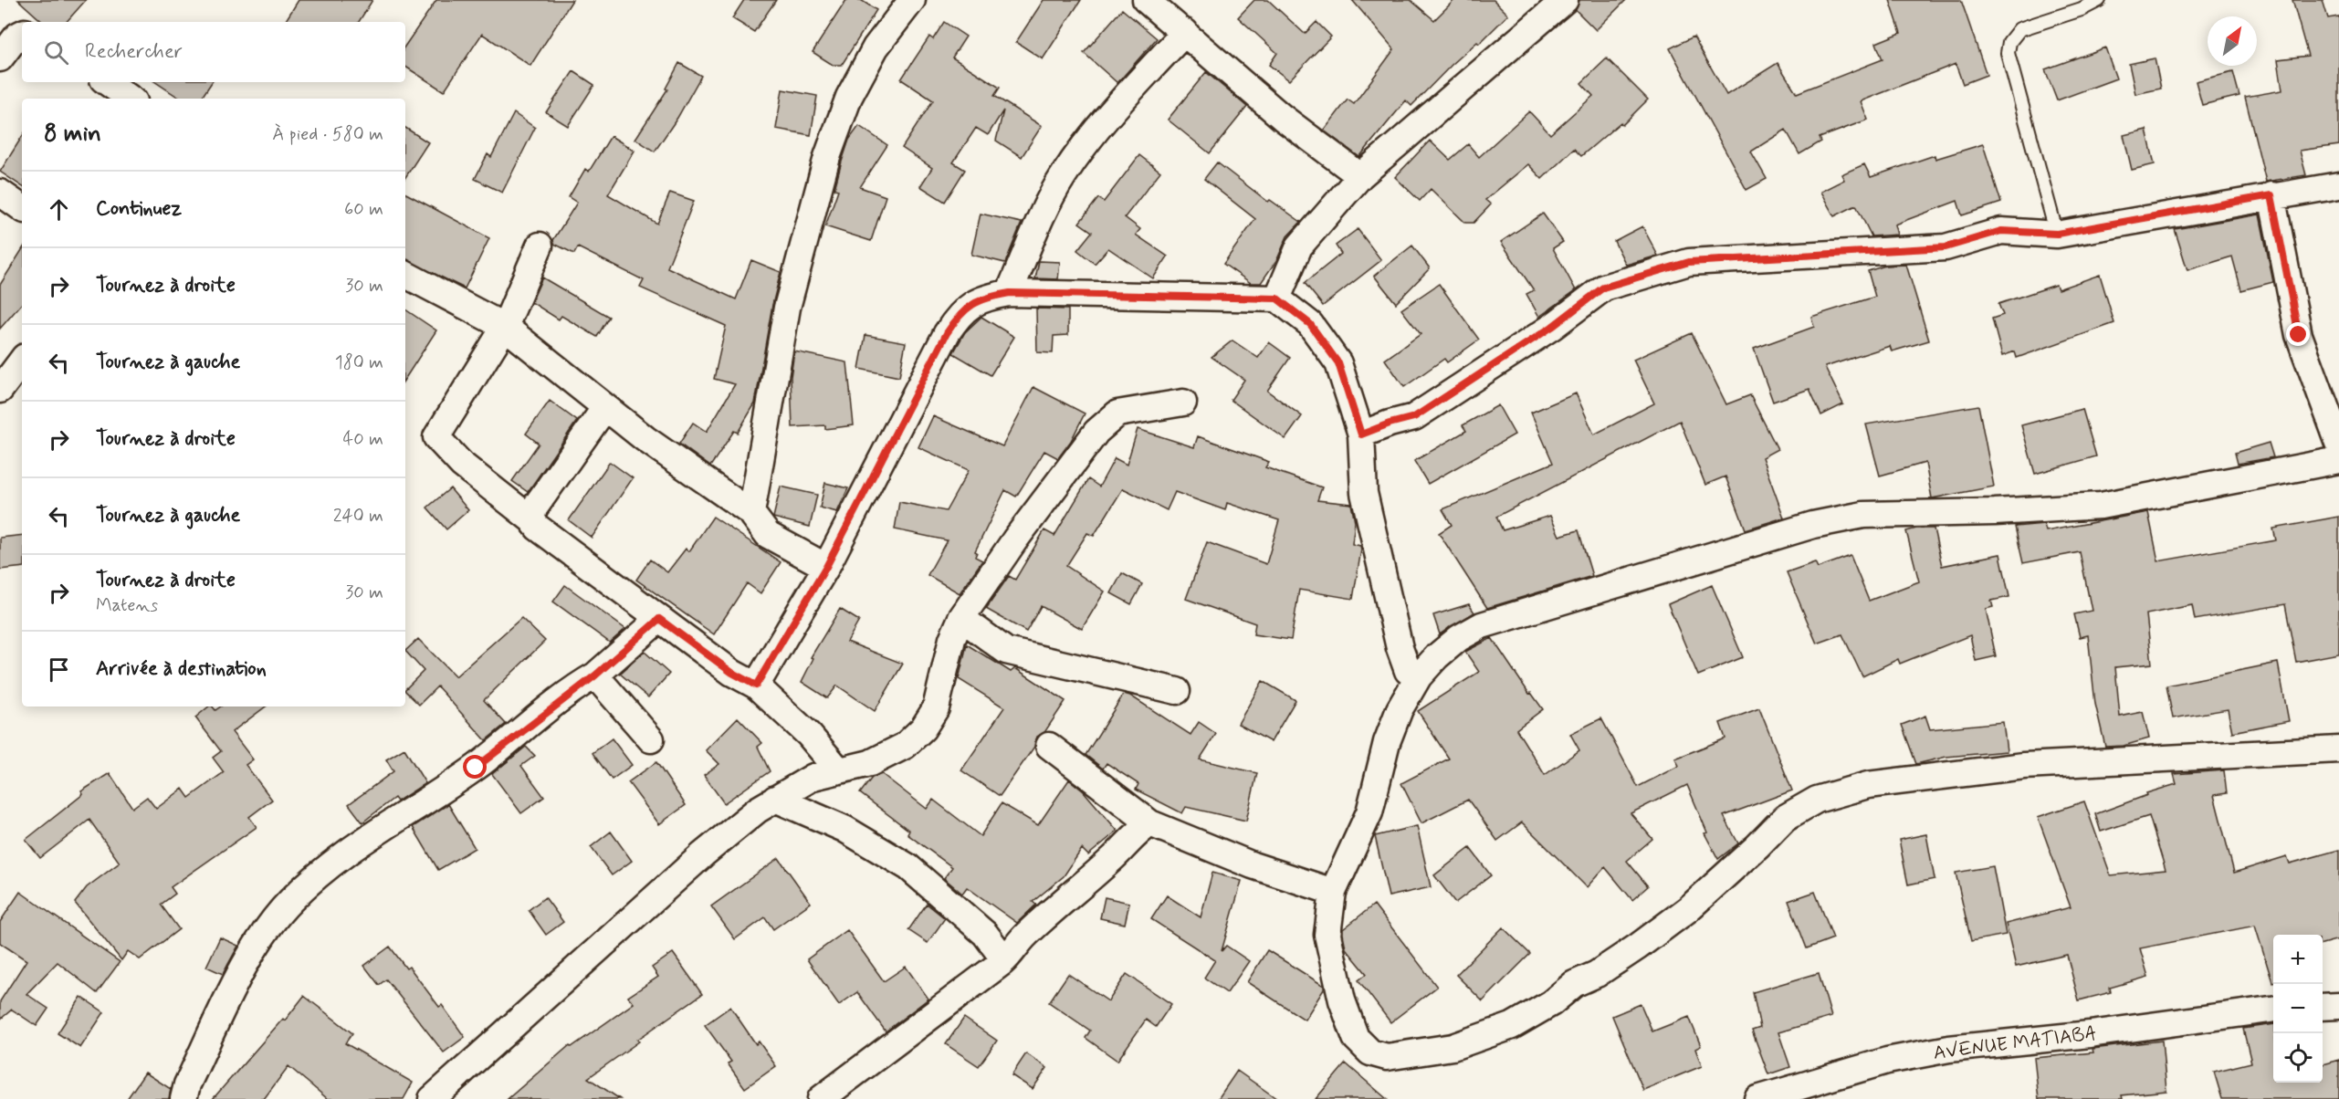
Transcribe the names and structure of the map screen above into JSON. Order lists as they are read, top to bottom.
{
  "streets": {
    "street": ["AVENUE MATIABA"]
  },
  "north": "top right",
  "page": {
    "search": "Rechercher",
    "heading": ["8 min", "À pied · 580 m"],
    "list": [
      ["Continuez", "60 m"],
      ["Tournez à droite", "30 m"],
      ["Tournez à gauche", "180 m"],
      ["Tournez à droite", "40 m"],
      ["Tournez à gauche", "240 m"],
      ["Tournez à droite", "Matens", "30 m"],
      "Arrivée à destination"
    ],
    "map_buttons": ["+", "−"]
  }
}
